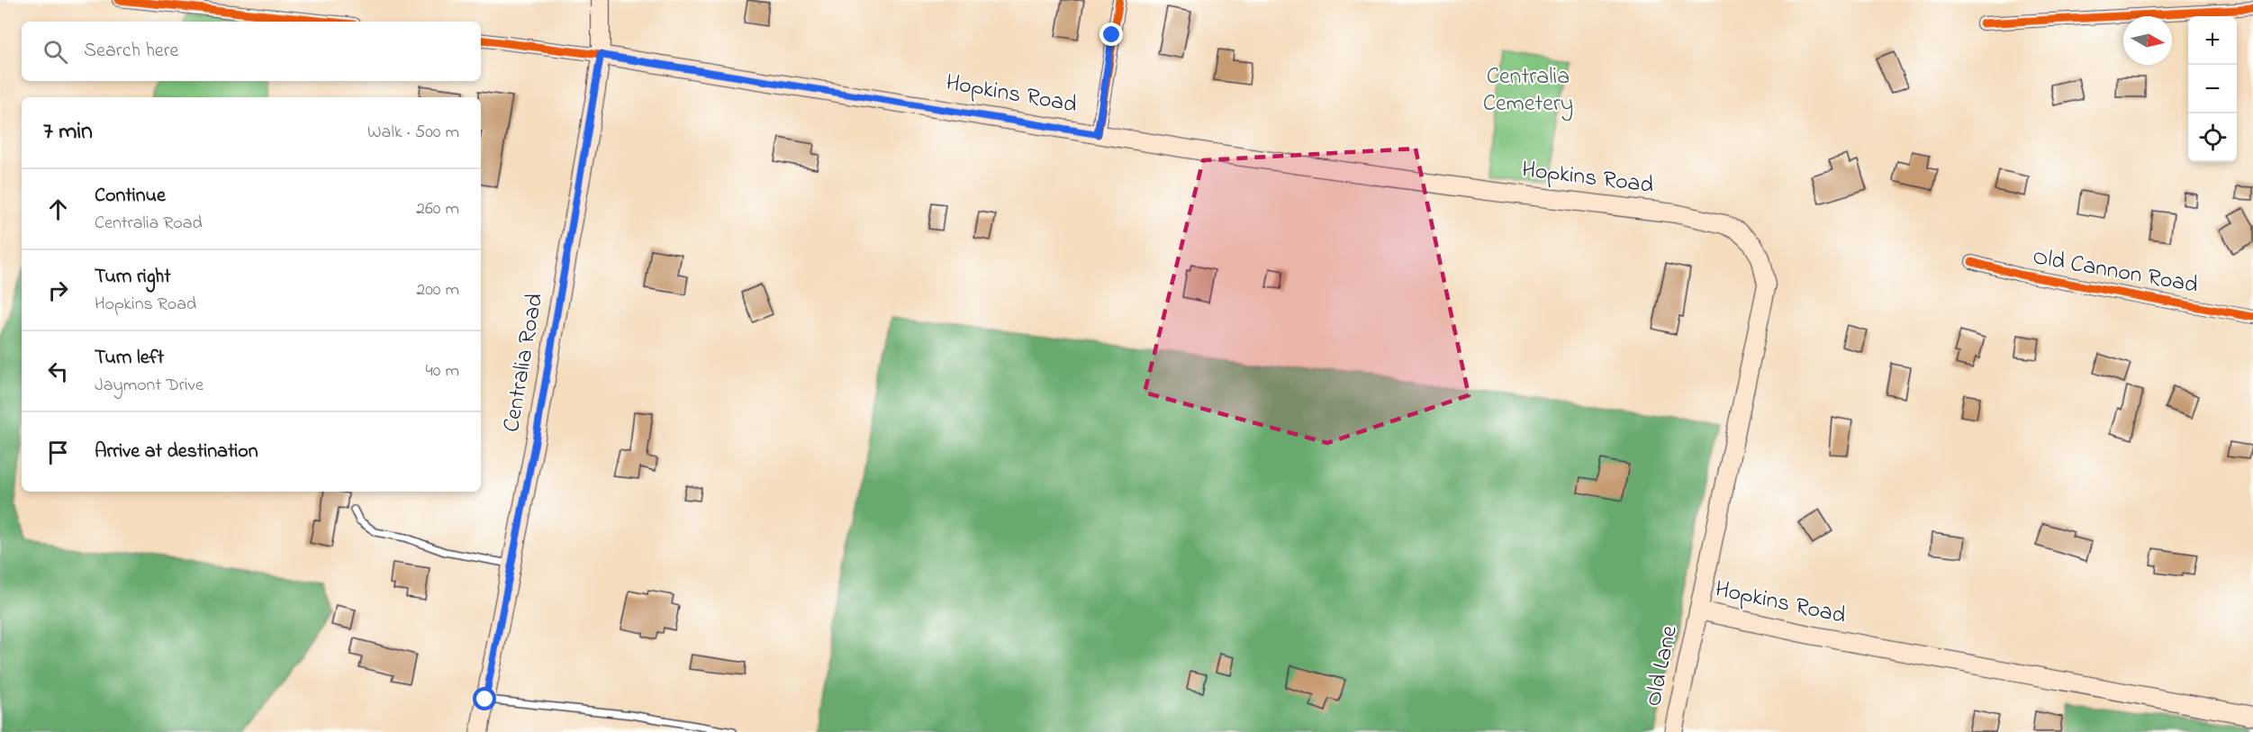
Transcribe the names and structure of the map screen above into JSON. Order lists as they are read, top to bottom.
{
  "streets": {
    "main road": ["Hopkins Road", "Centralia Road", "Old Lane"],
    "street": ["Old Cannon Road"]
  },
  "crossings": [
    ["Hopkins Road", "Centralia Road"],
    ["Hopkins Road", "Old Lane"]
  ],
  "parks": ["Centralia Cemetery"],
  "north": "right",
  "page": {
    "map_buttons": ["+", "−"],
    "search": "Search here",
    "heading": ["7 min", "Walk · 500 m"],
    "list": [
      ["Continue", "Centralia Road", "260 m"],
      ["Turn right", "Hopkins Road", "200 m"],
      ["Turn left", "Jaymont Drive", "40 m"],
      "Arrive at destination"
    ]
  }
}
